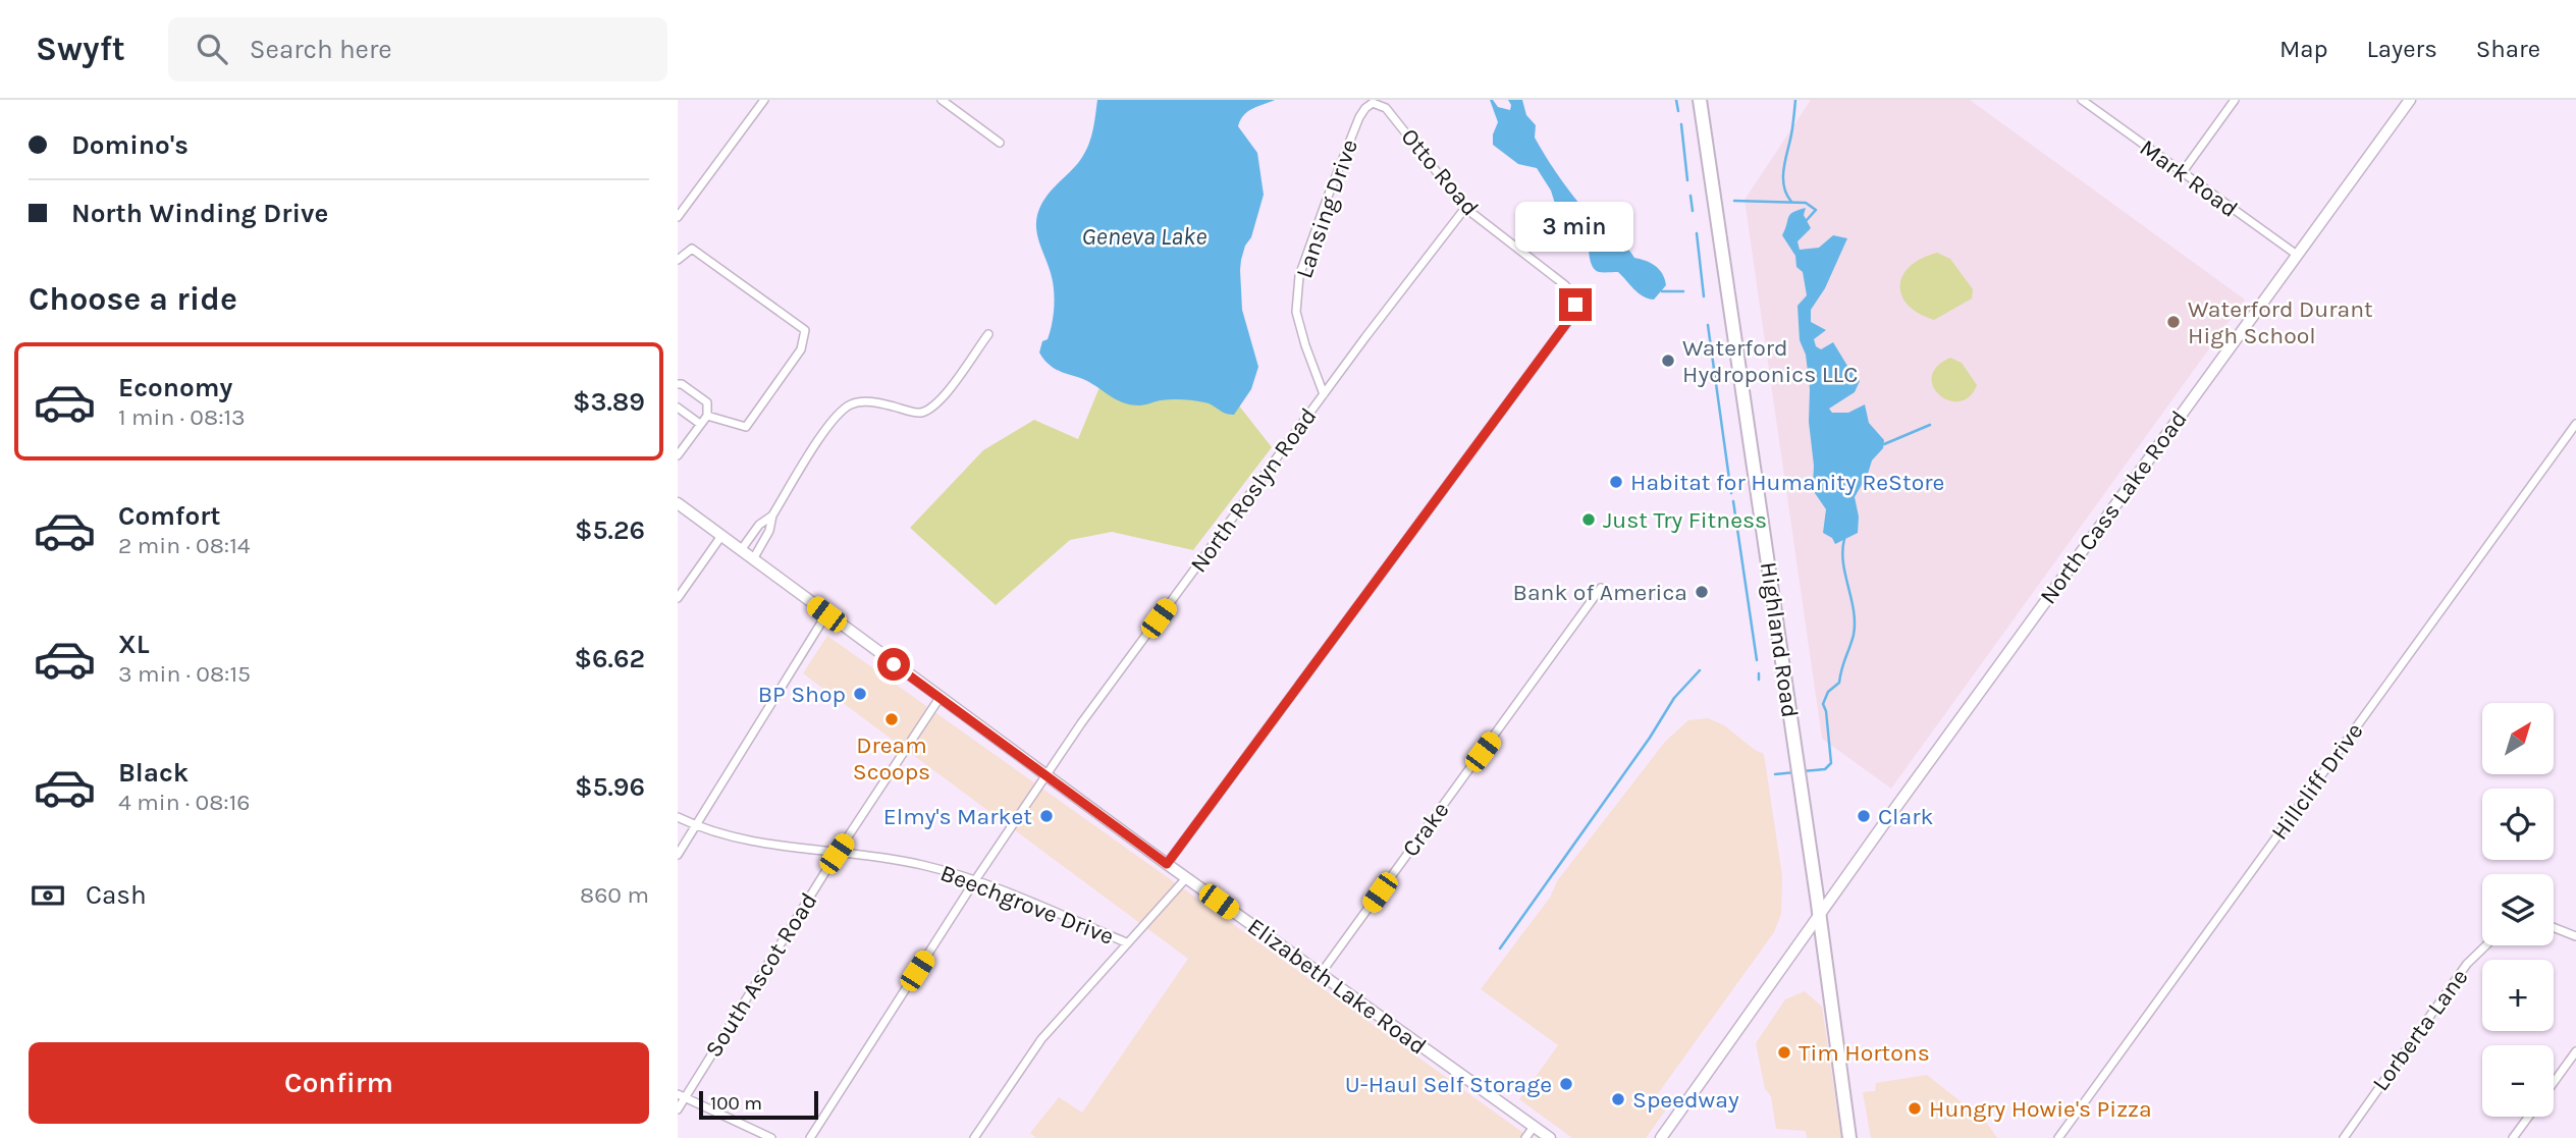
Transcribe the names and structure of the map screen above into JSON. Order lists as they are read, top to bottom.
{
  "streets": {
    "highway": ["Highland Road"],
    "street": [
      "Otto Road",
      "Mark Road",
      "Lansing Drive",
      "North Roslyn Road",
      "North Cass Lake Road",
      "Hillcliff Drive",
      "Crake",
      "Beechgrove Drive",
      "South Ascot Road",
      "Elizabeth Lake Road",
      "Lorberta Lane"
    ]
  },
  "crossings": [
    ["Otto Road", "Lansing Drive"],
    ["Otto Road", "North Roslyn Road"],
    ["Otto Road", "Elizabeth Lake Road"],
    ["Mark Road", "North Cass Lake Road"],
    ["Lansing Drive", "North Roslyn Road"],
    ["North Roslyn Road", "Beechgrove Drive"],
    ["North Roslyn Road", "Elizabeth Lake Road"],
    ["North Cass Lake Road", "Highland Road"],
    ["Crake", "Elizabeth Lake Road"],
    ["Beechgrove Drive", "South Ascot Road"],
    ["South Ascot Road", "Elizabeth Lake Road"]
  ],
  "water": ["Geneva Lake"],
  "places": [
    "Waterford Durant High School",
    "Waterford Hydroponics LLC",
    "Habitat for Humanity ReStore",
    "Just Try Fitness",
    "Bank of America",
    "BP Shop",
    "Dream Scoops",
    "Elmy's Market",
    "Clark",
    "Tim Hortons",
    "U-Haul Self Storage",
    "Speedway",
    "Hungry Howie's Pizza"
  ],
  "scale_bar": "100 m",
  "north": "top right",
  "page": {
    "header": "Swyft",
    "search": "Search here",
    "nav": ["Map", "Layers", "Share"],
    "banner": ["Domino's", "North Winding Drive"],
    "bubble": "3 min",
    "heading": "Choose a ride",
    "list": [
      {
        "name": "Economy",
        "note": "1 min · 08:13",
        "value": "$3.89"
      },
      {
        "name": "Comfort",
        "note": "2 min · 08:14",
        "value": "$5.26"
      },
      {
        "name": "XL",
        "note": "3 min · 08:15",
        "value": "$6.62"
      },
      {
        "name": "Black",
        "note": "4 min · 08:16",
        "value": "$5.96"
      }
    ],
    "map_buttons": ["+", "−"],
    "pay": ["Cash", "860 m"],
    "buttons": "Confirm",
    "scale": "100 m"
  }
}
